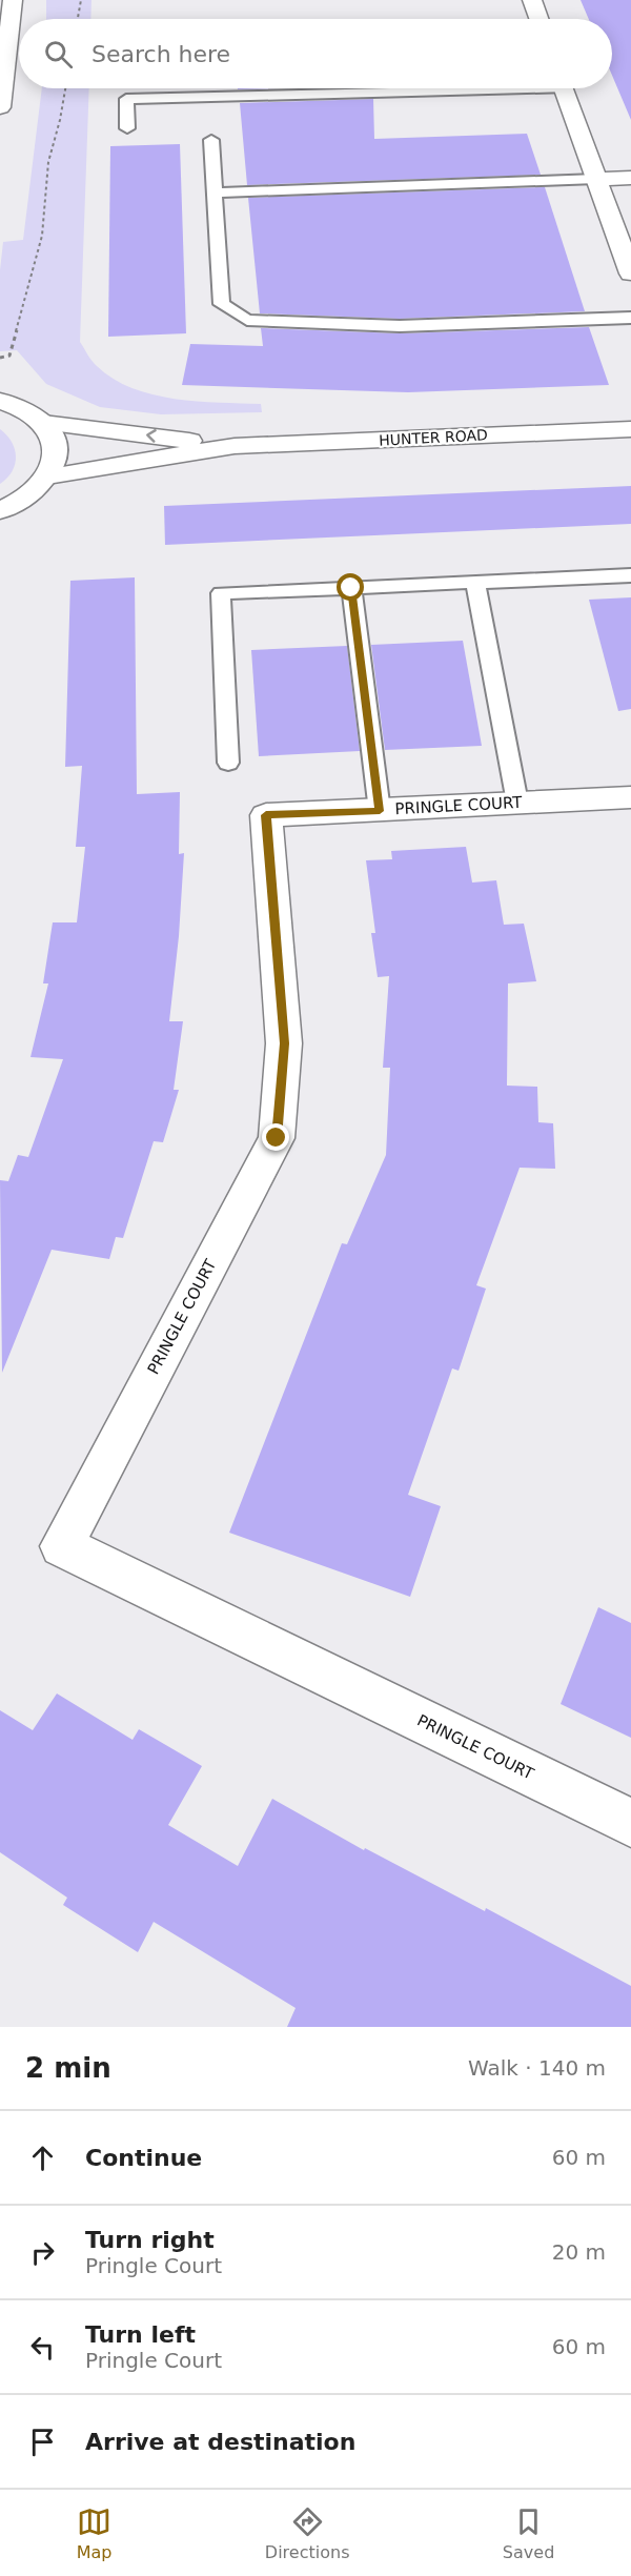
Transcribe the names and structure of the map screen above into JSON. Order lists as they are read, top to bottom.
{
  "streets": {
    "street": ["HUNTER ROAD", "PRINGLE COURT"]
  },
  "page": {
    "search": "Search here",
    "heading": ["2 min", "Walk · 140 m"],
    "list": [
      ["Continue", "60 m"],
      ["Turn right", "Pringle Court", "20 m"],
      ["Turn left", "Pringle Court", "60 m"],
      "Arrive at destination"
    ],
    "nav": ["Map", "Directions", "Saved"]
  }
}
